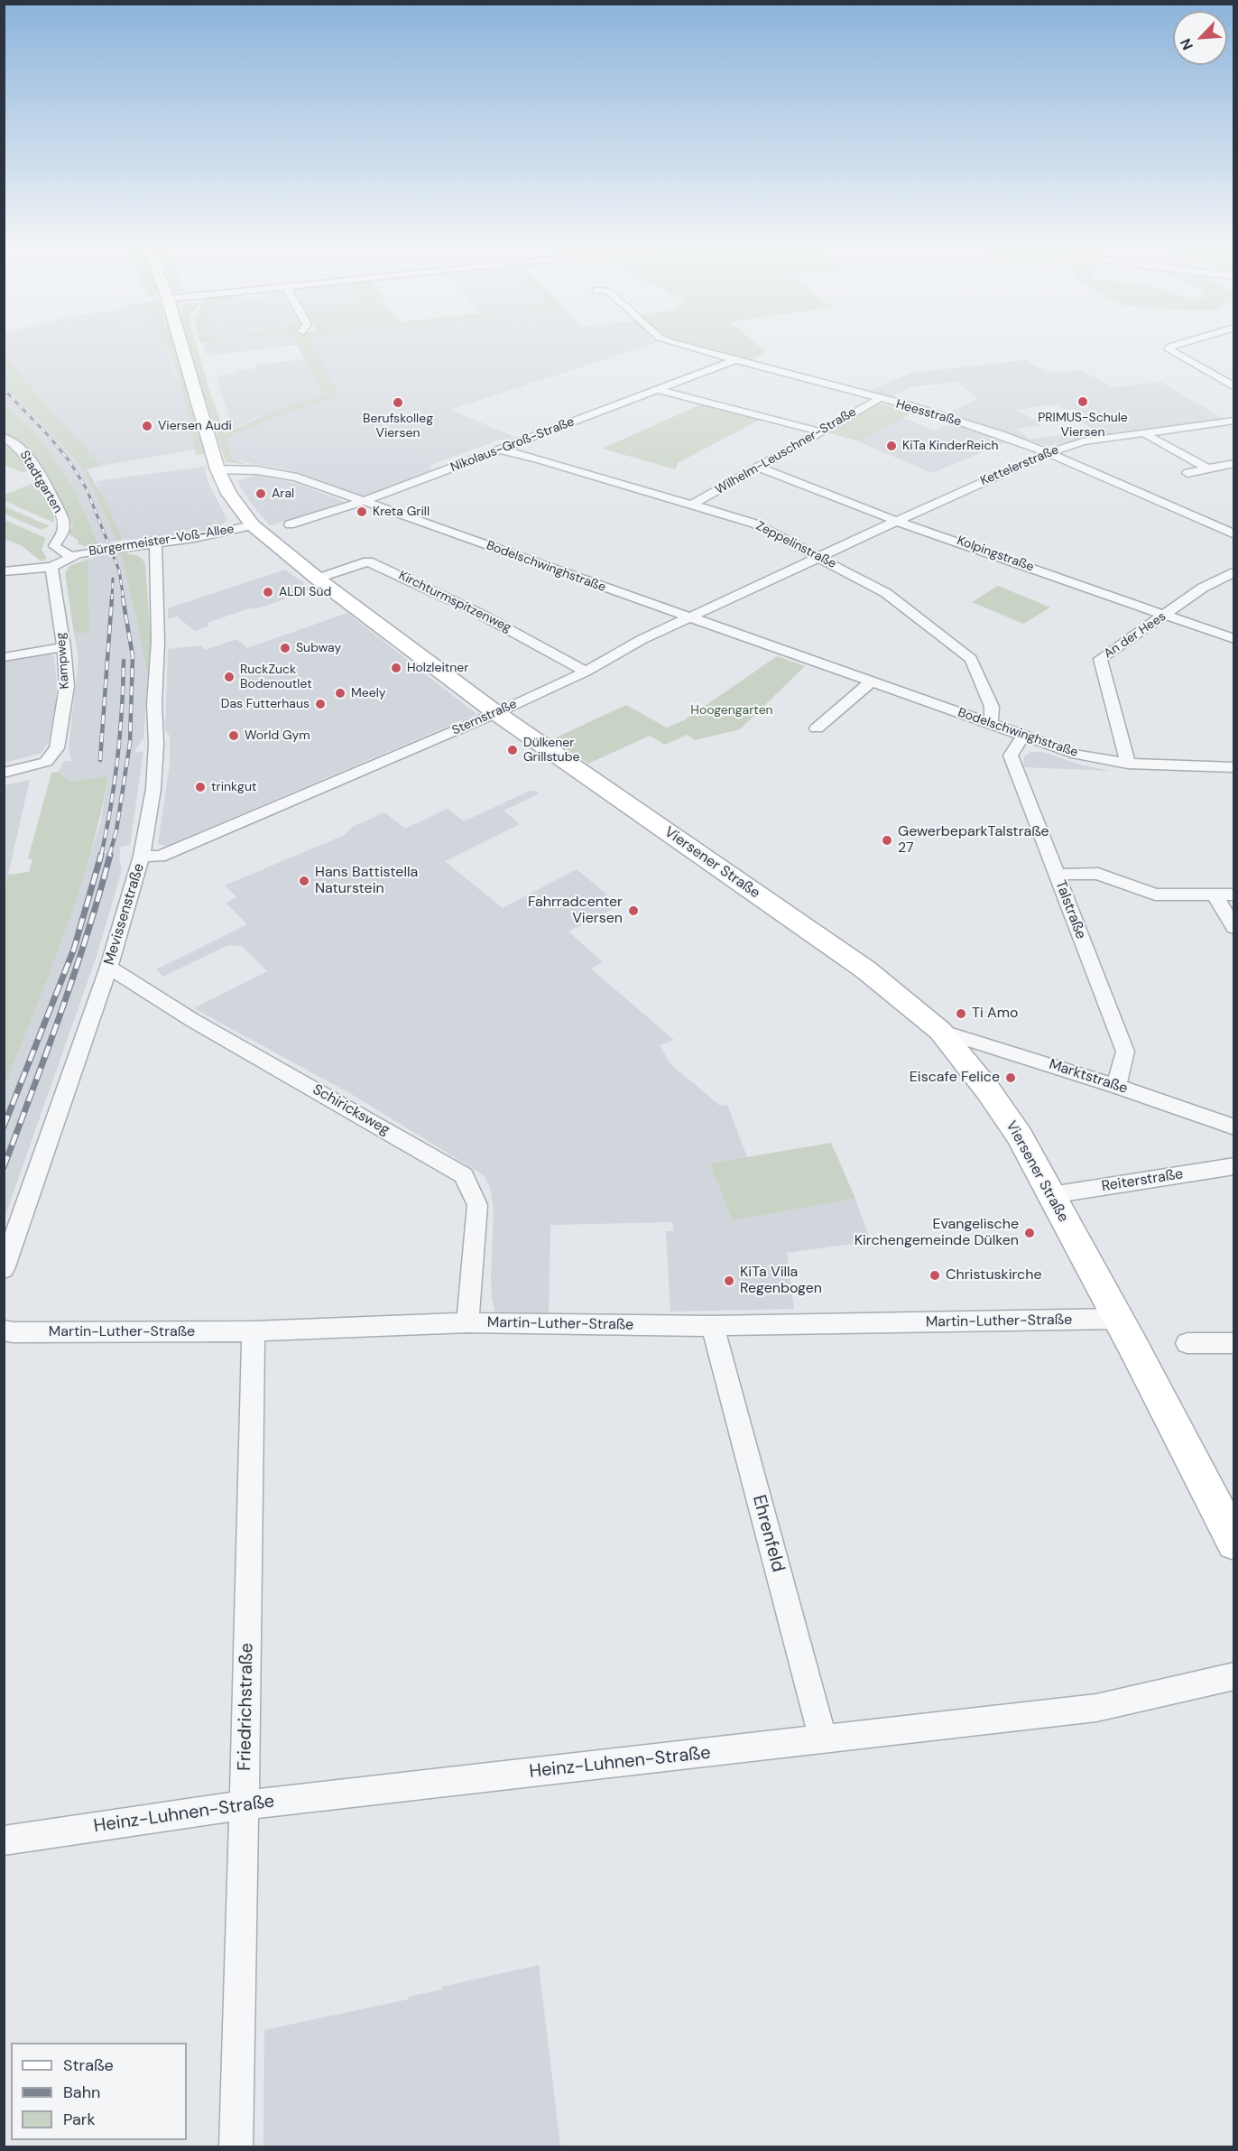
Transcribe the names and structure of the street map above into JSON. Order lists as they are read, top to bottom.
{
  "streets": {
    "main road": ["Viersener Straße"],
    "street": [
      "Heesstraße",
      "Nikolaus-Groß-Straße",
      "Wilhelm-Leuschner-Straße",
      "Kettelerstraße",
      "Stadtgarten",
      "Bürgermeister-Voß-Allee",
      "Zeppelinstraße",
      "Kolpingstraße",
      "Bodelschwinghstraße",
      "Kirchturmspitzenweg",
      "An der Hees",
      "Kampweg",
      "Sternstraße",
      "Talstraße",
      "Mevissenstraße",
      "Marktstraße",
      "Schiricksweg",
      "Reiterstraße",
      "Martin-Luther-Straße",
      "Ehrenfeld",
      "Friedrichstraße",
      "Heinz-Luhnen-Straße"
    ]
  },
  "crossings": [
    ["Heesstraße", "Nikolaus-Groß-Straße"],
    ["Heesstraße", "Wilhelm-Leuschner-Straße"],
    ["Heesstraße", "Kettelerstraße"],
    ["Nikolaus-Groß-Straße", "Zeppelinstraße"],
    ["Nikolaus-Groß-Straße", "Bodelschwinghstraße"],
    ["Wilhelm-Leuschner-Straße", "Zeppelinstraße"],
    ["Wilhelm-Leuschner-Straße", "Kolpingstraße"],
    ["Kettelerstraße", "Zeppelinstraße"],
    ["Kettelerstraße", "Kolpingstraße"],
    ["Kettelerstraße", "Sternstraße"],
    ["Stadtgarten", "Bürgermeister-Voß-Allee"],
    ["Bürgermeister-Voß-Allee", "Viersener Straße"],
    ["Bürgermeister-Voß-Allee", "Mevissenstraße"],
    ["Zeppelinstraße", "Bodelschwinghstraße"],
    ["Zeppelinstraße", "Sternstraße"],
    ["Kolpingstraße", "An der Hees"],
    ["Bodelschwinghstraße", "An der Hees"],
    ["Bodelschwinghstraße", "Sternstraße"],
    ["Bodelschwinghstraße", "Viersener Straße"],
    ["Bodelschwinghstraße", "Talstraße"],
    ["Kirchturmspitzenweg", "Sternstraße"],
    ["Kirchturmspitzenweg", "Viersener Straße"],
    ["Sternstraße", "Viersener Straße"],
    ["Sternstraße", "Mevissenstraße"],
    ["Viersener Straße", "Marktstraße"],
    ["Viersener Straße", "Reiterstraße"],
    ["Viersener Straße", "Martin-Luther-Straße"],
    ["Talstraße", "Marktstraße"],
    ["Mevissenstraße", "Schiricksweg"],
    ["Schiricksweg", "Martin-Luther-Straße"],
    ["Martin-Luther-Straße", "Ehrenfeld"],
    ["Martin-Luther-Straße", "Friedrichstraße"],
    ["Ehrenfeld", "Heinz-Luhnen-Straße"],
    ["Friedrichstraße", "Heinz-Luhnen-Straße"]
  ],
  "parks": ["Hoogengarten"],
  "places": [
    "PRIMUS-Schule Viersen",
    "Berufskolleg Viersen",
    "Viersen Audi",
    "KiTa KinderReich",
    "Aral",
    "Kreta Grill",
    "ALDI Süd",
    "Subway",
    "Holzleitner",
    "RuckZuck Bodenoutlet",
    "Meely",
    "Das Futterhaus",
    "World Gym",
    "Dülkener Grillstube",
    "trinkgut",
    "GewerbeparkTalstraße 27",
    "Hans Battistella Naturstein",
    "Fahrradcenter Viersen",
    "Ti Amo",
    "Eiscafe Felice",
    "Evangelische Kirchengemeinde Dülken",
    "Christuskirche",
    "KiTa Villa Regenbogen"
  ],
  "legend": ["Straße", "Bahn", "Park"],
  "north": "bottom left"
}
